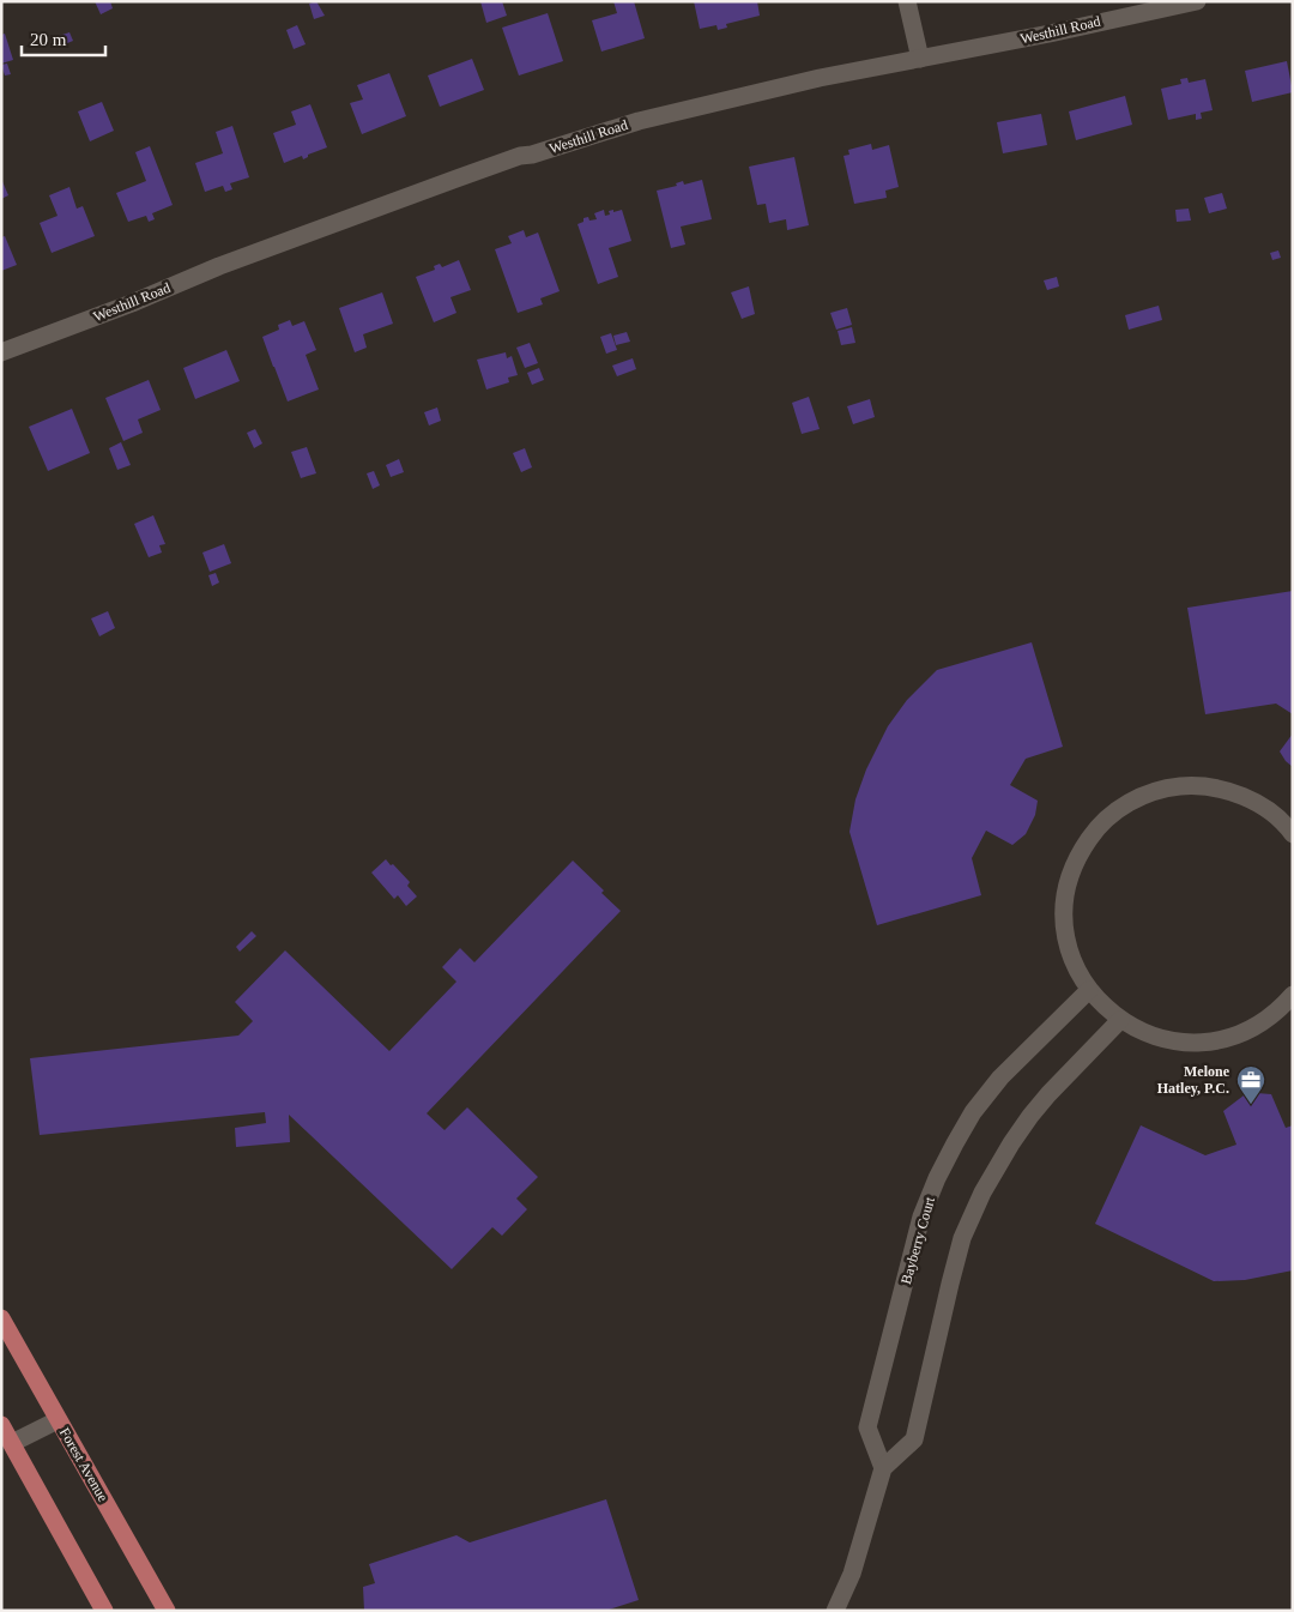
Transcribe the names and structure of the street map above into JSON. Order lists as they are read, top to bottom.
{
  "streets": {
    "main road": ["Forest Avenue"],
    "street": ["Westhill Road", "Bayberry Court"]
  },
  "places": {
    "office": ["Melone Hatley, P.C."]
  },
  "scale_bar": "20 m"
}
